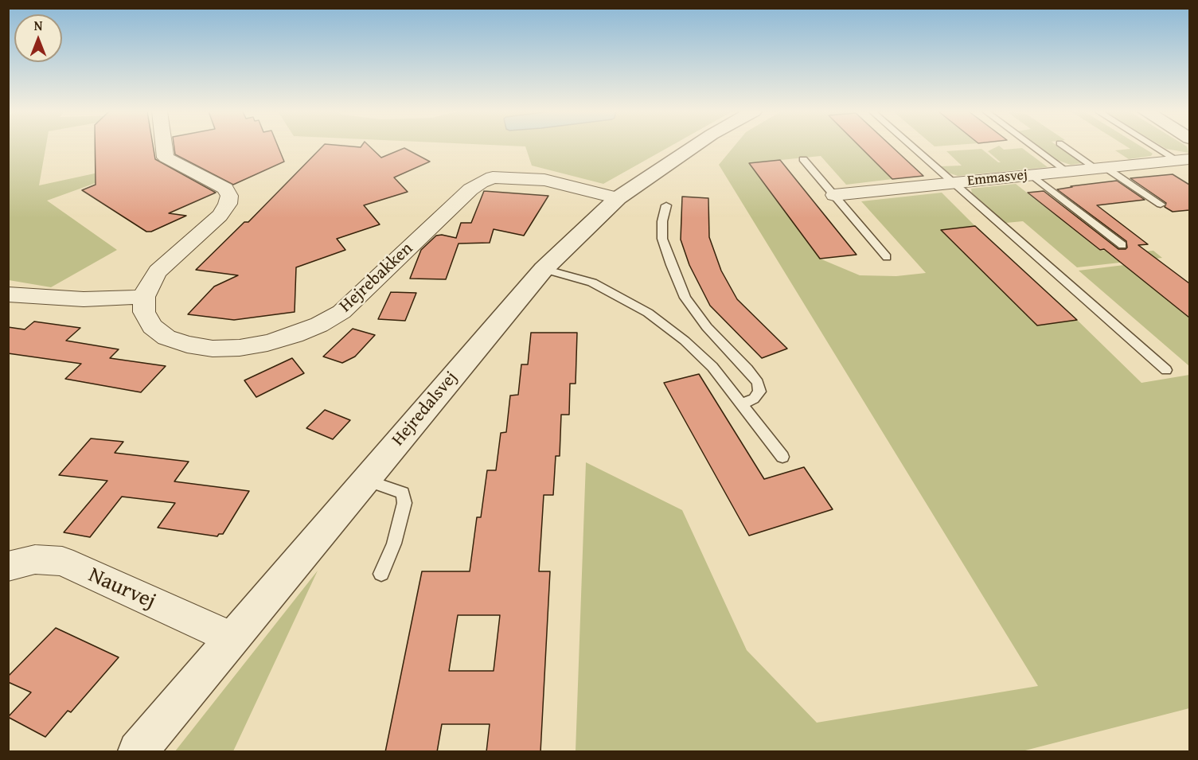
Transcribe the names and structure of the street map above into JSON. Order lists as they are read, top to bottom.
{
  "streets": {
    "street": [
      "Emmasvej",
      "Hejrebakken",
      "Hejredalsvej",
      "Naurvej"
    ]
  },
  "crossings": [
    ["Hejrebakken", "Hejredalsvej"],
    ["Hejredalsvej", "Naurvej"]
  ],
  "north": "top"
}
